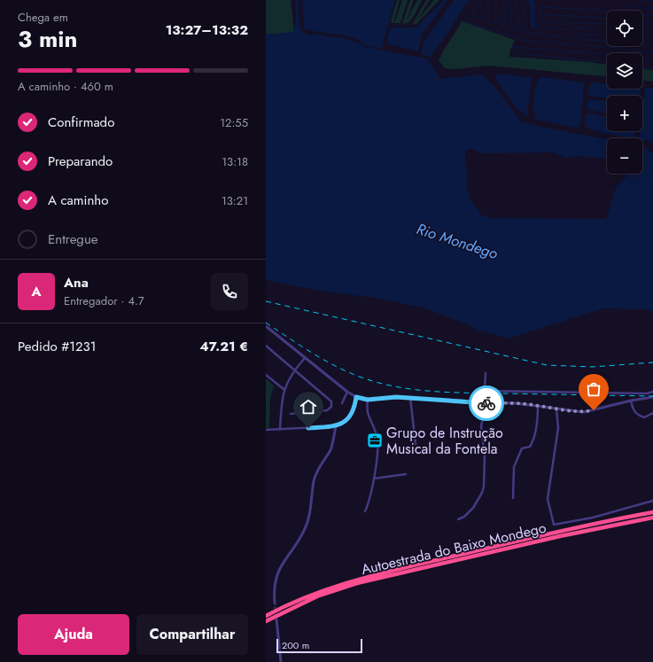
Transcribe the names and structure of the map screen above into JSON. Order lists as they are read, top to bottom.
{
  "streets": {
    "highway": ["Autoestrada do Baixo Mondego"]
  },
  "water": ["Rio Mondego"],
  "places": {
    "office": ["Grupo de Instrução Musical da Fontela"]
  },
  "scale_bar": "200 m",
  "page": {
    "heading": ["3 min", "Chega em", "13:27–13:32"],
    "panel": [
      "Ana",
      "Entregador · 4.7",
      "Pedido #1231",
      "47.21 €"
    ],
    "map_buttons": ["+", "−"],
    "bar": "A caminho · 460 m",
    "list": [
      ["Confirmado", "12:55"],
      ["Preparando", "13:18"],
      ["A caminho", "13:21"],
      "Entregue"
    ],
    "round": "A",
    "buttons": ["Ajuda", "Compartilhar"],
    "scale": "200 m"
  }
}
